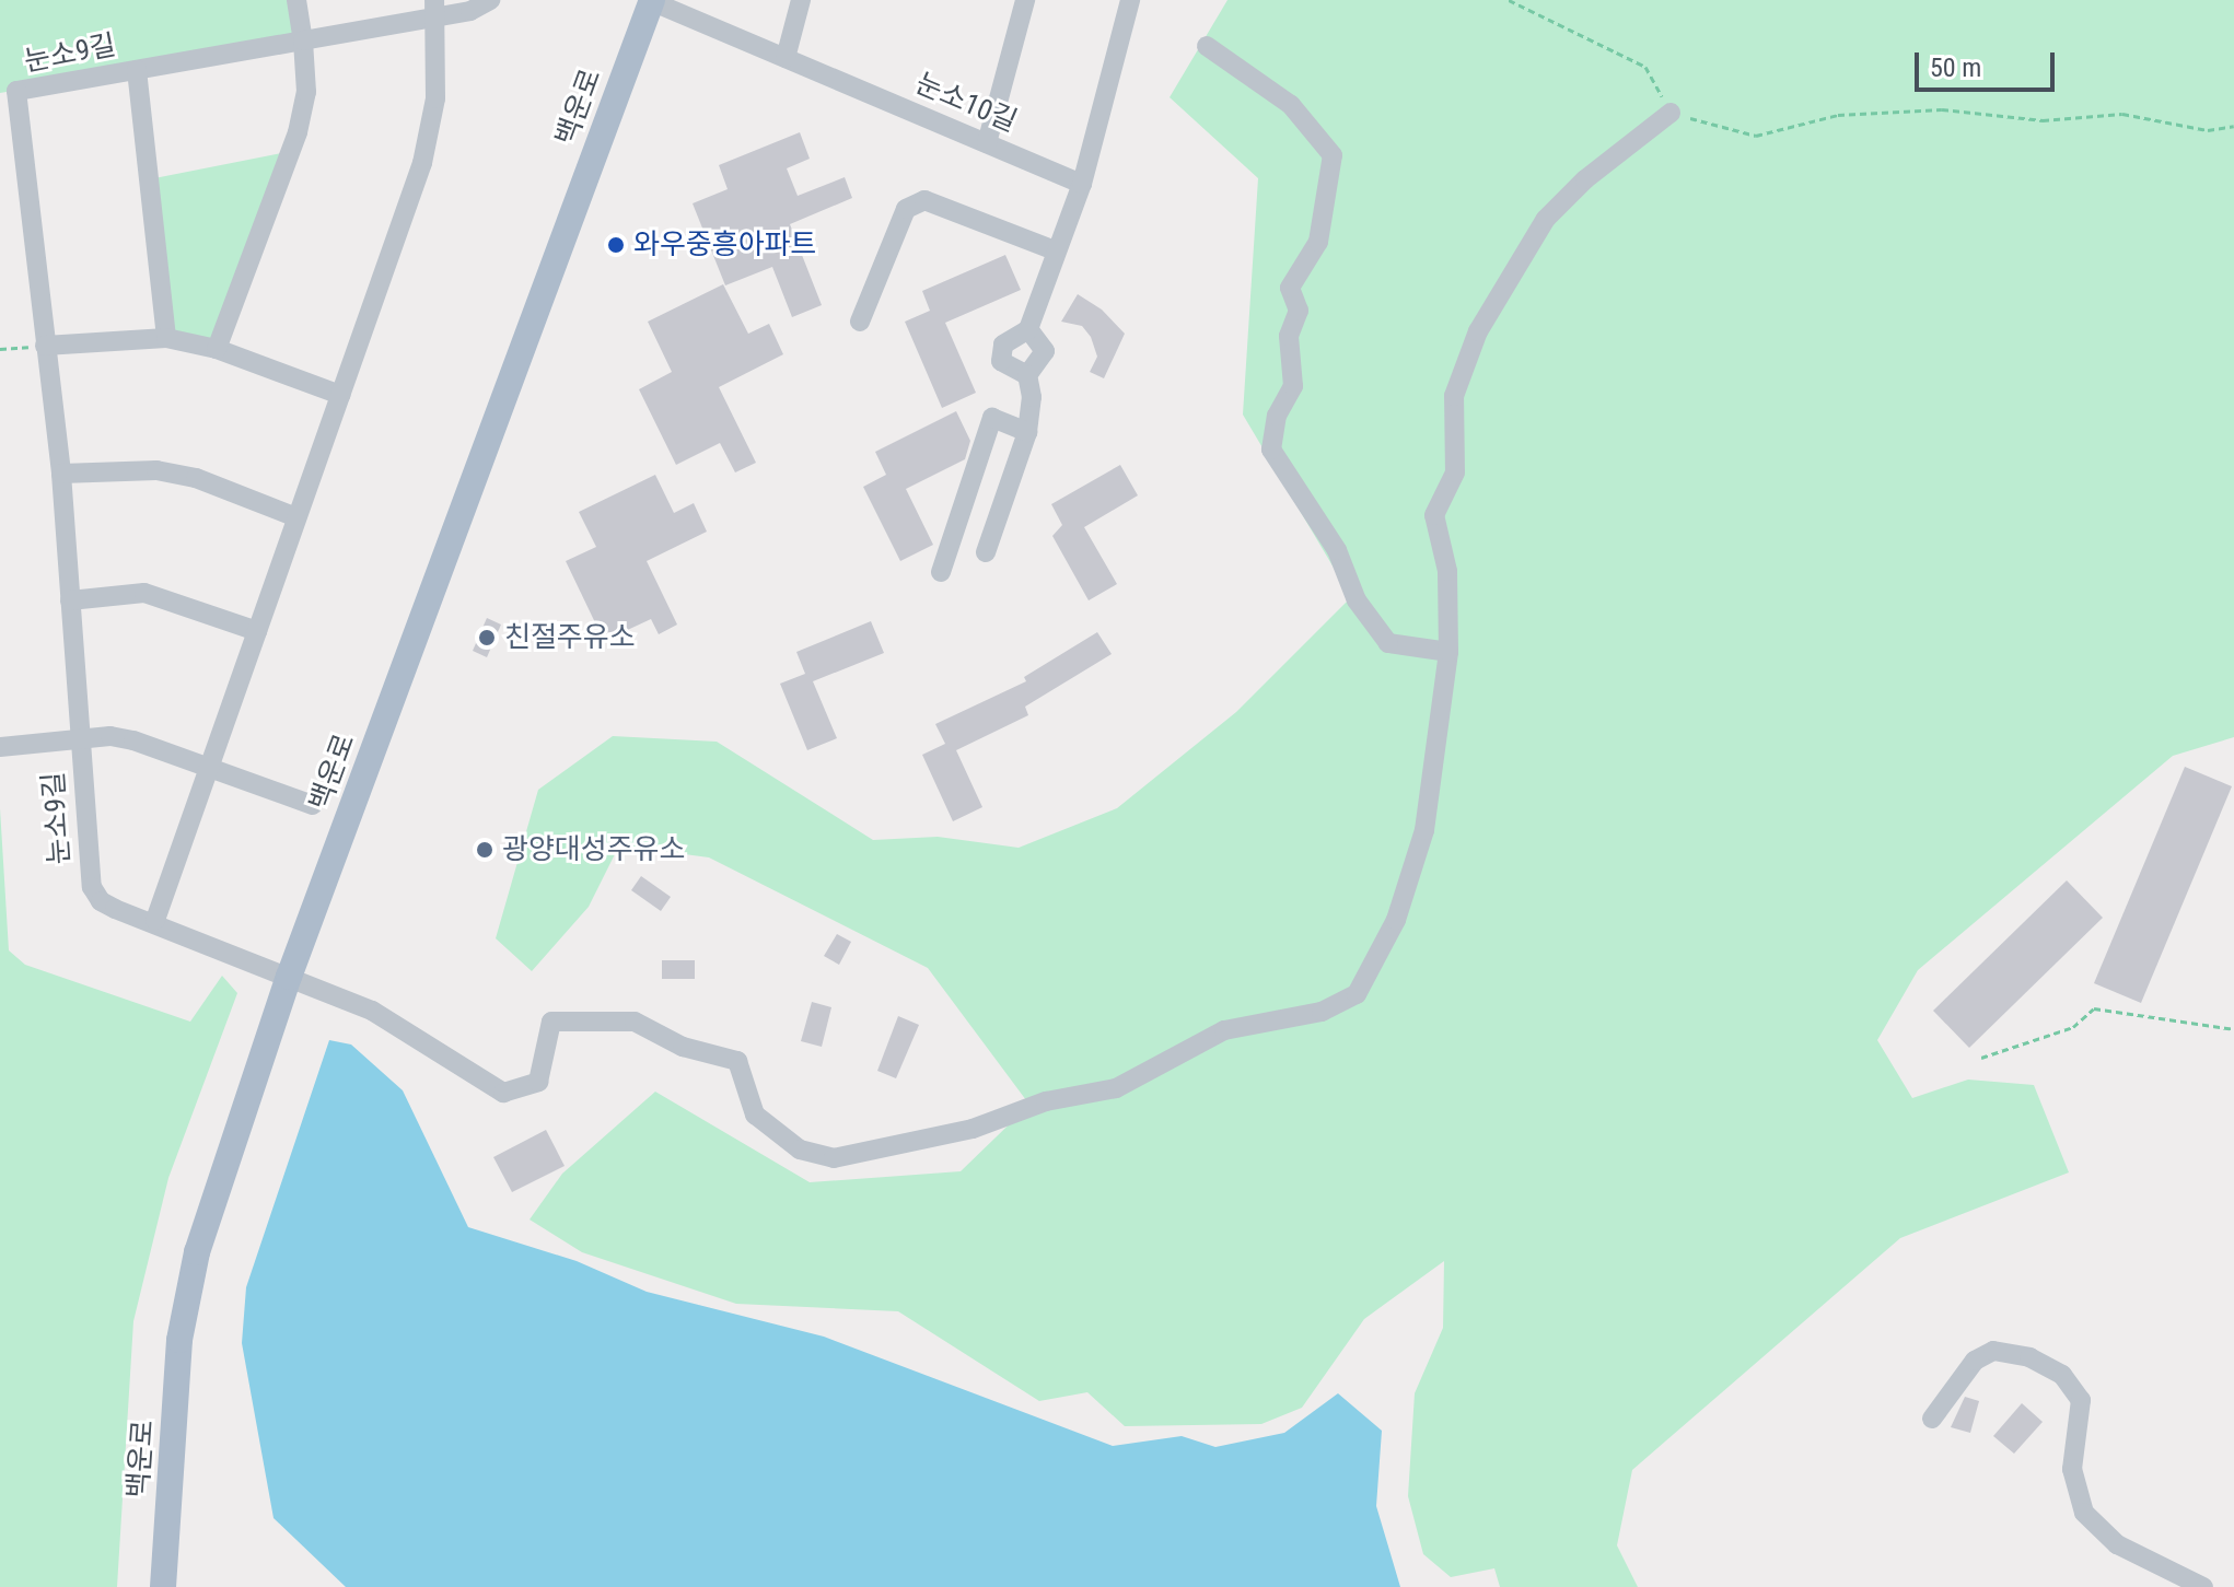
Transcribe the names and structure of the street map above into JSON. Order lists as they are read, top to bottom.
{
  "streets": {
    "main road": ["백운로"],
    "street": ["눈소9길", "눈소10길"]
  },
  "crossings": [
    ["눈소9길", "백운로"],
    ["눈소10길", "백운로"]
  ],
  "places": ["와우중흥아파트", "친절주유소", "광양대성주유소"],
  "scale_bar": "50 m"
}
